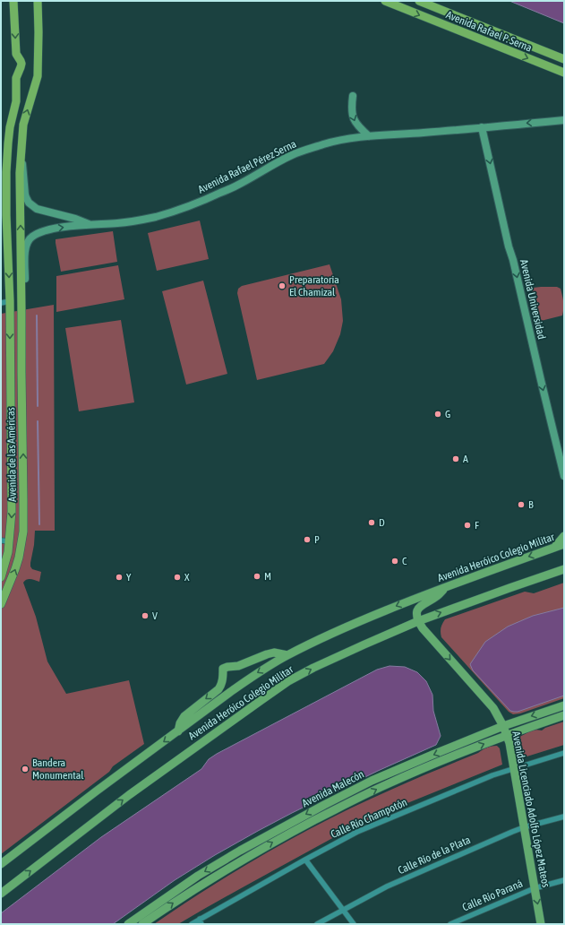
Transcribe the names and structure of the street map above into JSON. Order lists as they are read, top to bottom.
{
  "streets": {
    "highway": ["Avenida Rafael P. Serna", "Avenida de las Américas"],
    "main road": [
      "Avenida Rafael Pérez Serna",
      "Avenida Universidad",
      "Avenida Heróico Colegio Militar",
      "Avenida Malecón",
      "Avenida Licenciado Adolfo López Mateos"
    ],
    "street": ["Calle Río Champotón", "Calle Río de la Plata", "Calle Río Paraná"]
  },
  "crossings": [
    ["Avenida Rafael Pérez Serna", "Avenida Universidad"],
    ["Avenida Rafael Pérez Serna", "Avenida de las Américas"],
    ["Avenida Heróico Colegio Militar", "Avenida Licenciado Adolfo López Mateos"],
    ["Avenida Malecón", "Avenida Licenciado Adolfo López Mateos"],
    ["Avenida Licenciado Adolfo López Mateos", "Calle Río Champotón"],
    ["Avenida Licenciado Adolfo López Mateos", "Calle Río de la Plata"],
    ["Avenida Licenciado Adolfo López Mateos", "Calle Río Paraná"]
  ],
  "one_way": ["Avenida Universidad", "Avenida Licenciado Adolfo López Mateos"],
  "places": [
    "Preparatoria El Chamizal",
    "G",
    "A",
    "B",
    "D",
    "F",
    "P",
    "C",
    "M",
    "Y",
    "X",
    "V",
    "Bandera Monumental"
  ]
}
